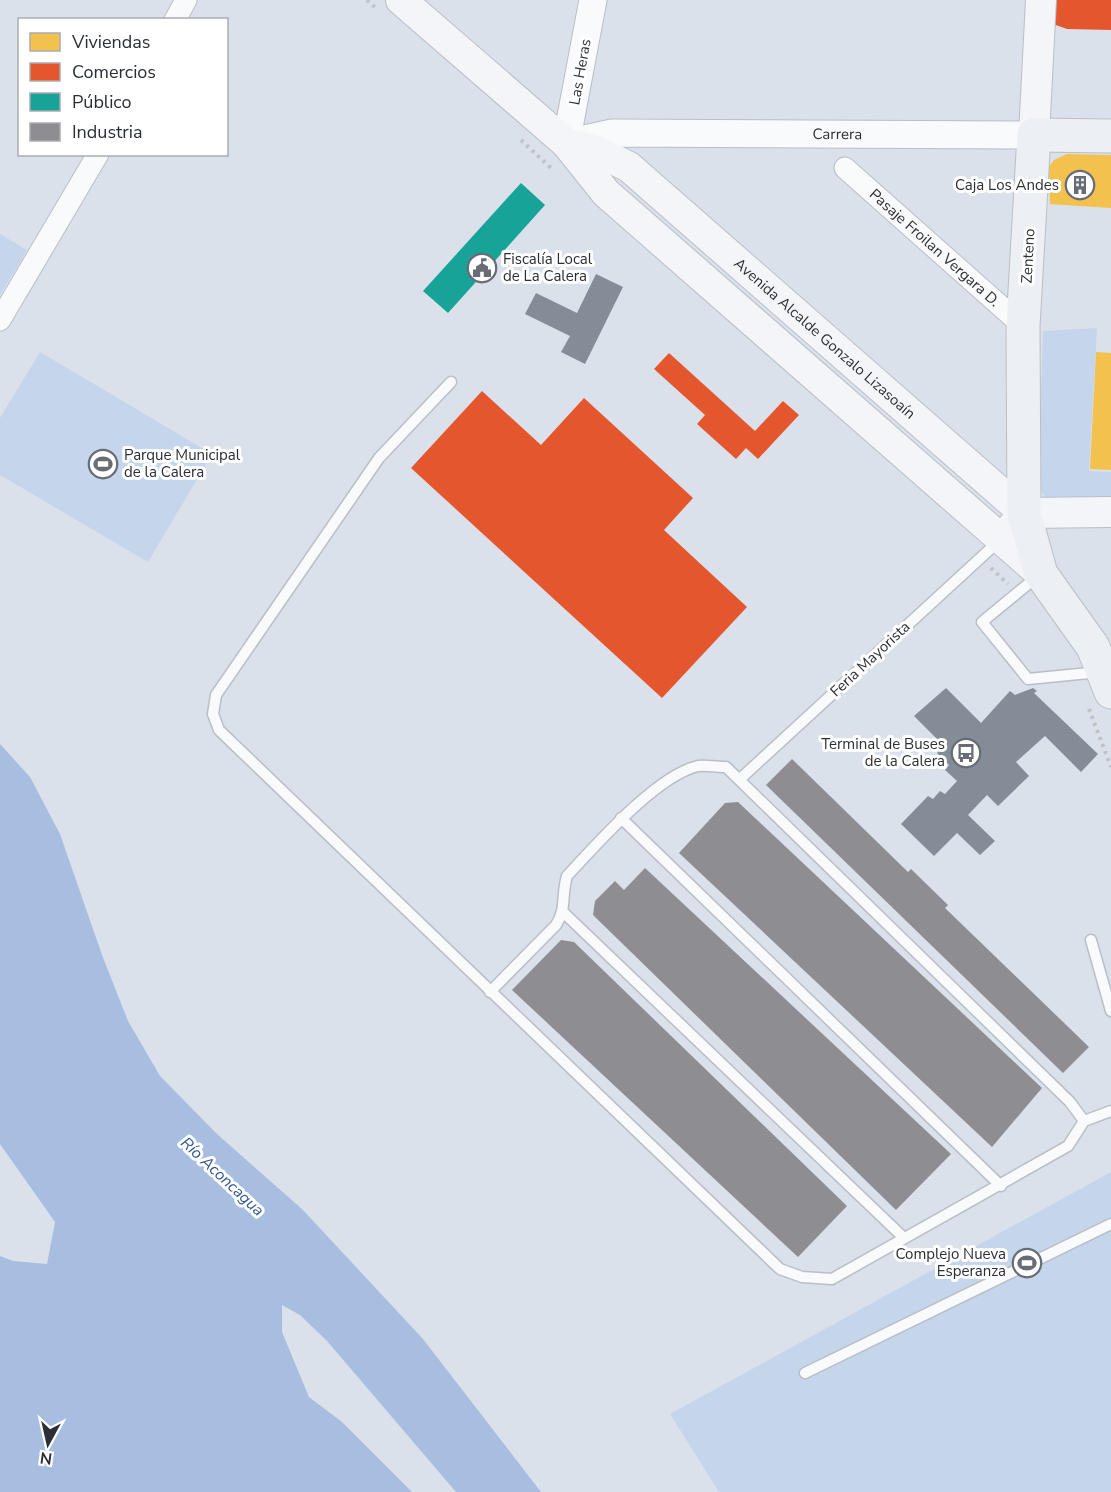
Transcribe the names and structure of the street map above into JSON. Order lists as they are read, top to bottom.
{
  "streets": {
    "main road": ["Carrera", "Zenteno", "Avenida Alcalde Gonzalo Lizasoaín"],
    "street": ["Las Heras", "Pasaje Froilan Vergara D."],
    "lane": ["Feria Mayorista"]
  },
  "crossings": [
    ["Las Heras", "Carrera"],
    ["Las Heras", "Avenida Alcalde Gonzalo Lizasoaín"],
    ["Carrera", "Zenteno"],
    ["Carrera", "Avenida Alcalde Gonzalo Lizasoaín"],
    ["Pasaje Froilan Vergara D.", "Zenteno"],
    ["Zenteno", "Avenida Alcalde Gonzalo Lizasoaín"],
    ["Avenida Alcalde Gonzalo Lizasoaín", "Feria Mayorista"]
  ],
  "water": ["Río Aconcagua"],
  "places": {
    "building": ["Caja Los Andes"],
    "public building": ["Fiscalía Local de La Calera"],
    "sports": ["Parque Municipal de la Calera", "Complejo Nueva Esperanza"],
    "bus stop": ["Terminal de Buses de la Calera"]
  },
  "legend": [
    "Viviendas",
    "Comercios",
    "Público",
    "Industria"
  ],
  "north": "bottom"
}
